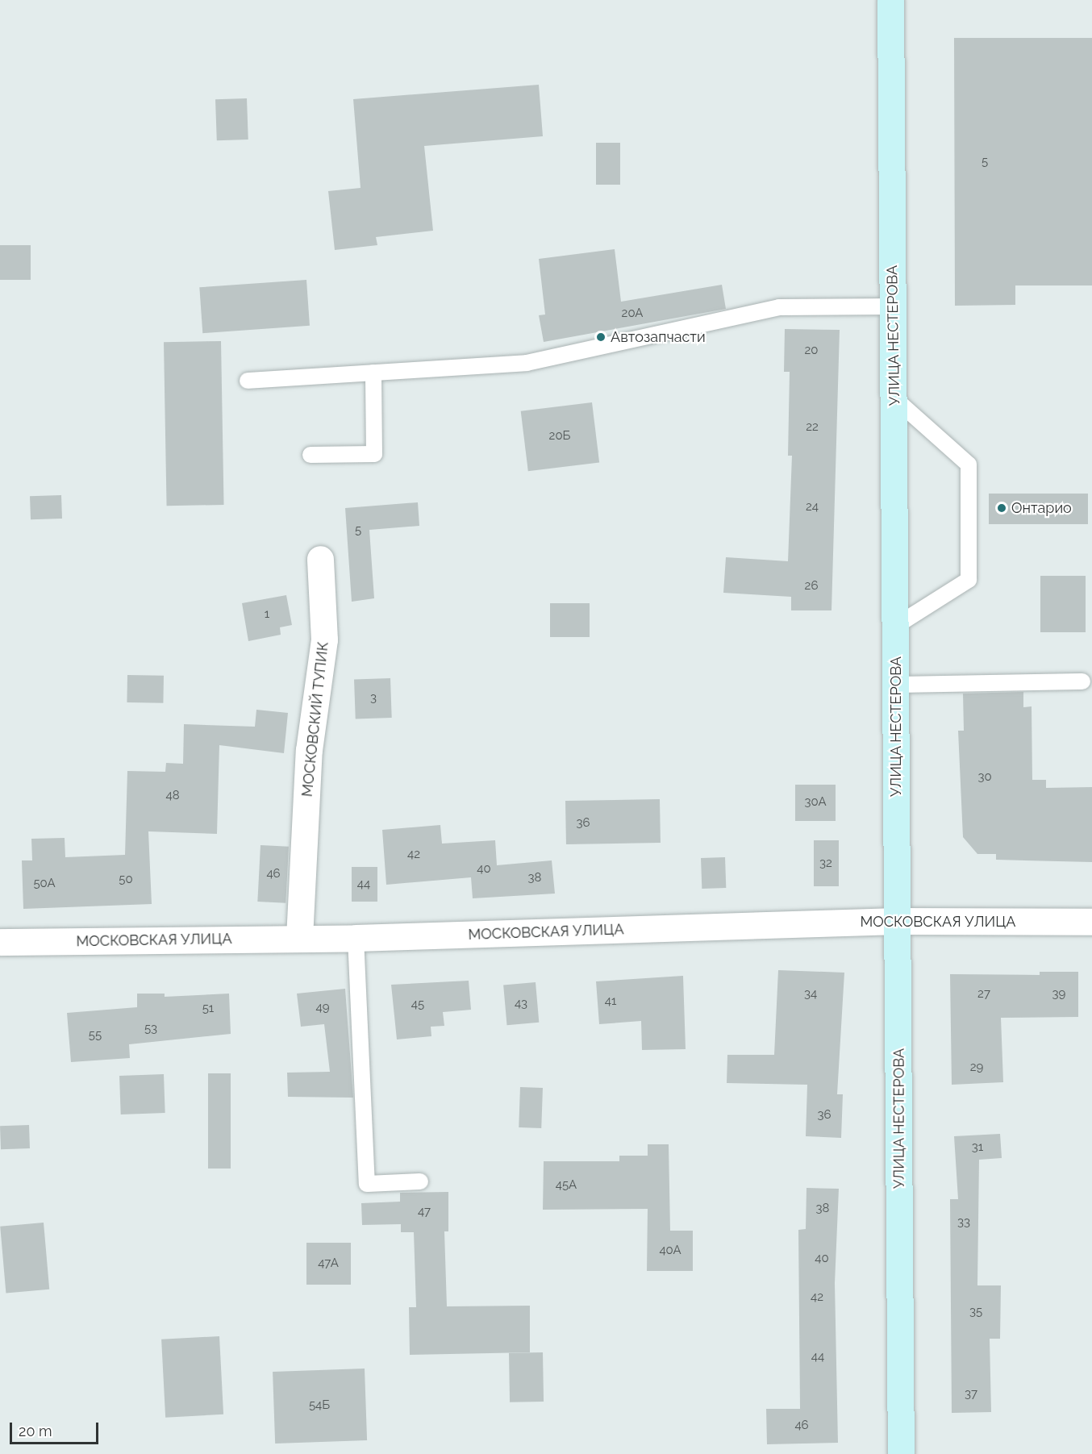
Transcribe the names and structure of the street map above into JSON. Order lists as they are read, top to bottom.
{
  "streets": {
    "main road": ["УЛИЦА НЕСТЕРОВА"],
    "street": ["МОСКОВСКИЙ ТУПИК", "МОСКОВСКАЯ УЛИЦА"]
  },
  "crossings": [
    ["УЛИЦА НЕСТЕРОВА", "МОСКОВСКАЯ УЛИЦА"],
    ["МОСКОВСКИЙ ТУПИК", "МОСКОВСКАЯ УЛИЦА"]
  ],
  "places": ["Автозапчасти", "Онтарио"],
  "house_numbers": [
    "5",
    "20А",
    "20",
    "22",
    "20Б",
    "24",
    "5",
    "26",
    "1",
    "3",
    "30",
    "48",
    "30А",
    "36",
    "42",
    "32",
    "40",
    "46",
    "38",
    "50",
    "50А",
    "44",
    "34",
    "27",
    "39",
    "41",
    "43",
    "45",
    "49",
    "51",
    "53",
    "55",
    "29",
    "36",
    "31",
    "45А",
    "38",
    "47",
    "33",
    "40А",
    "40",
    "47А",
    "42",
    "35",
    "44",
    "37",
    "54Б",
    "46"
  ],
  "scale_bar": "20 m"
}
